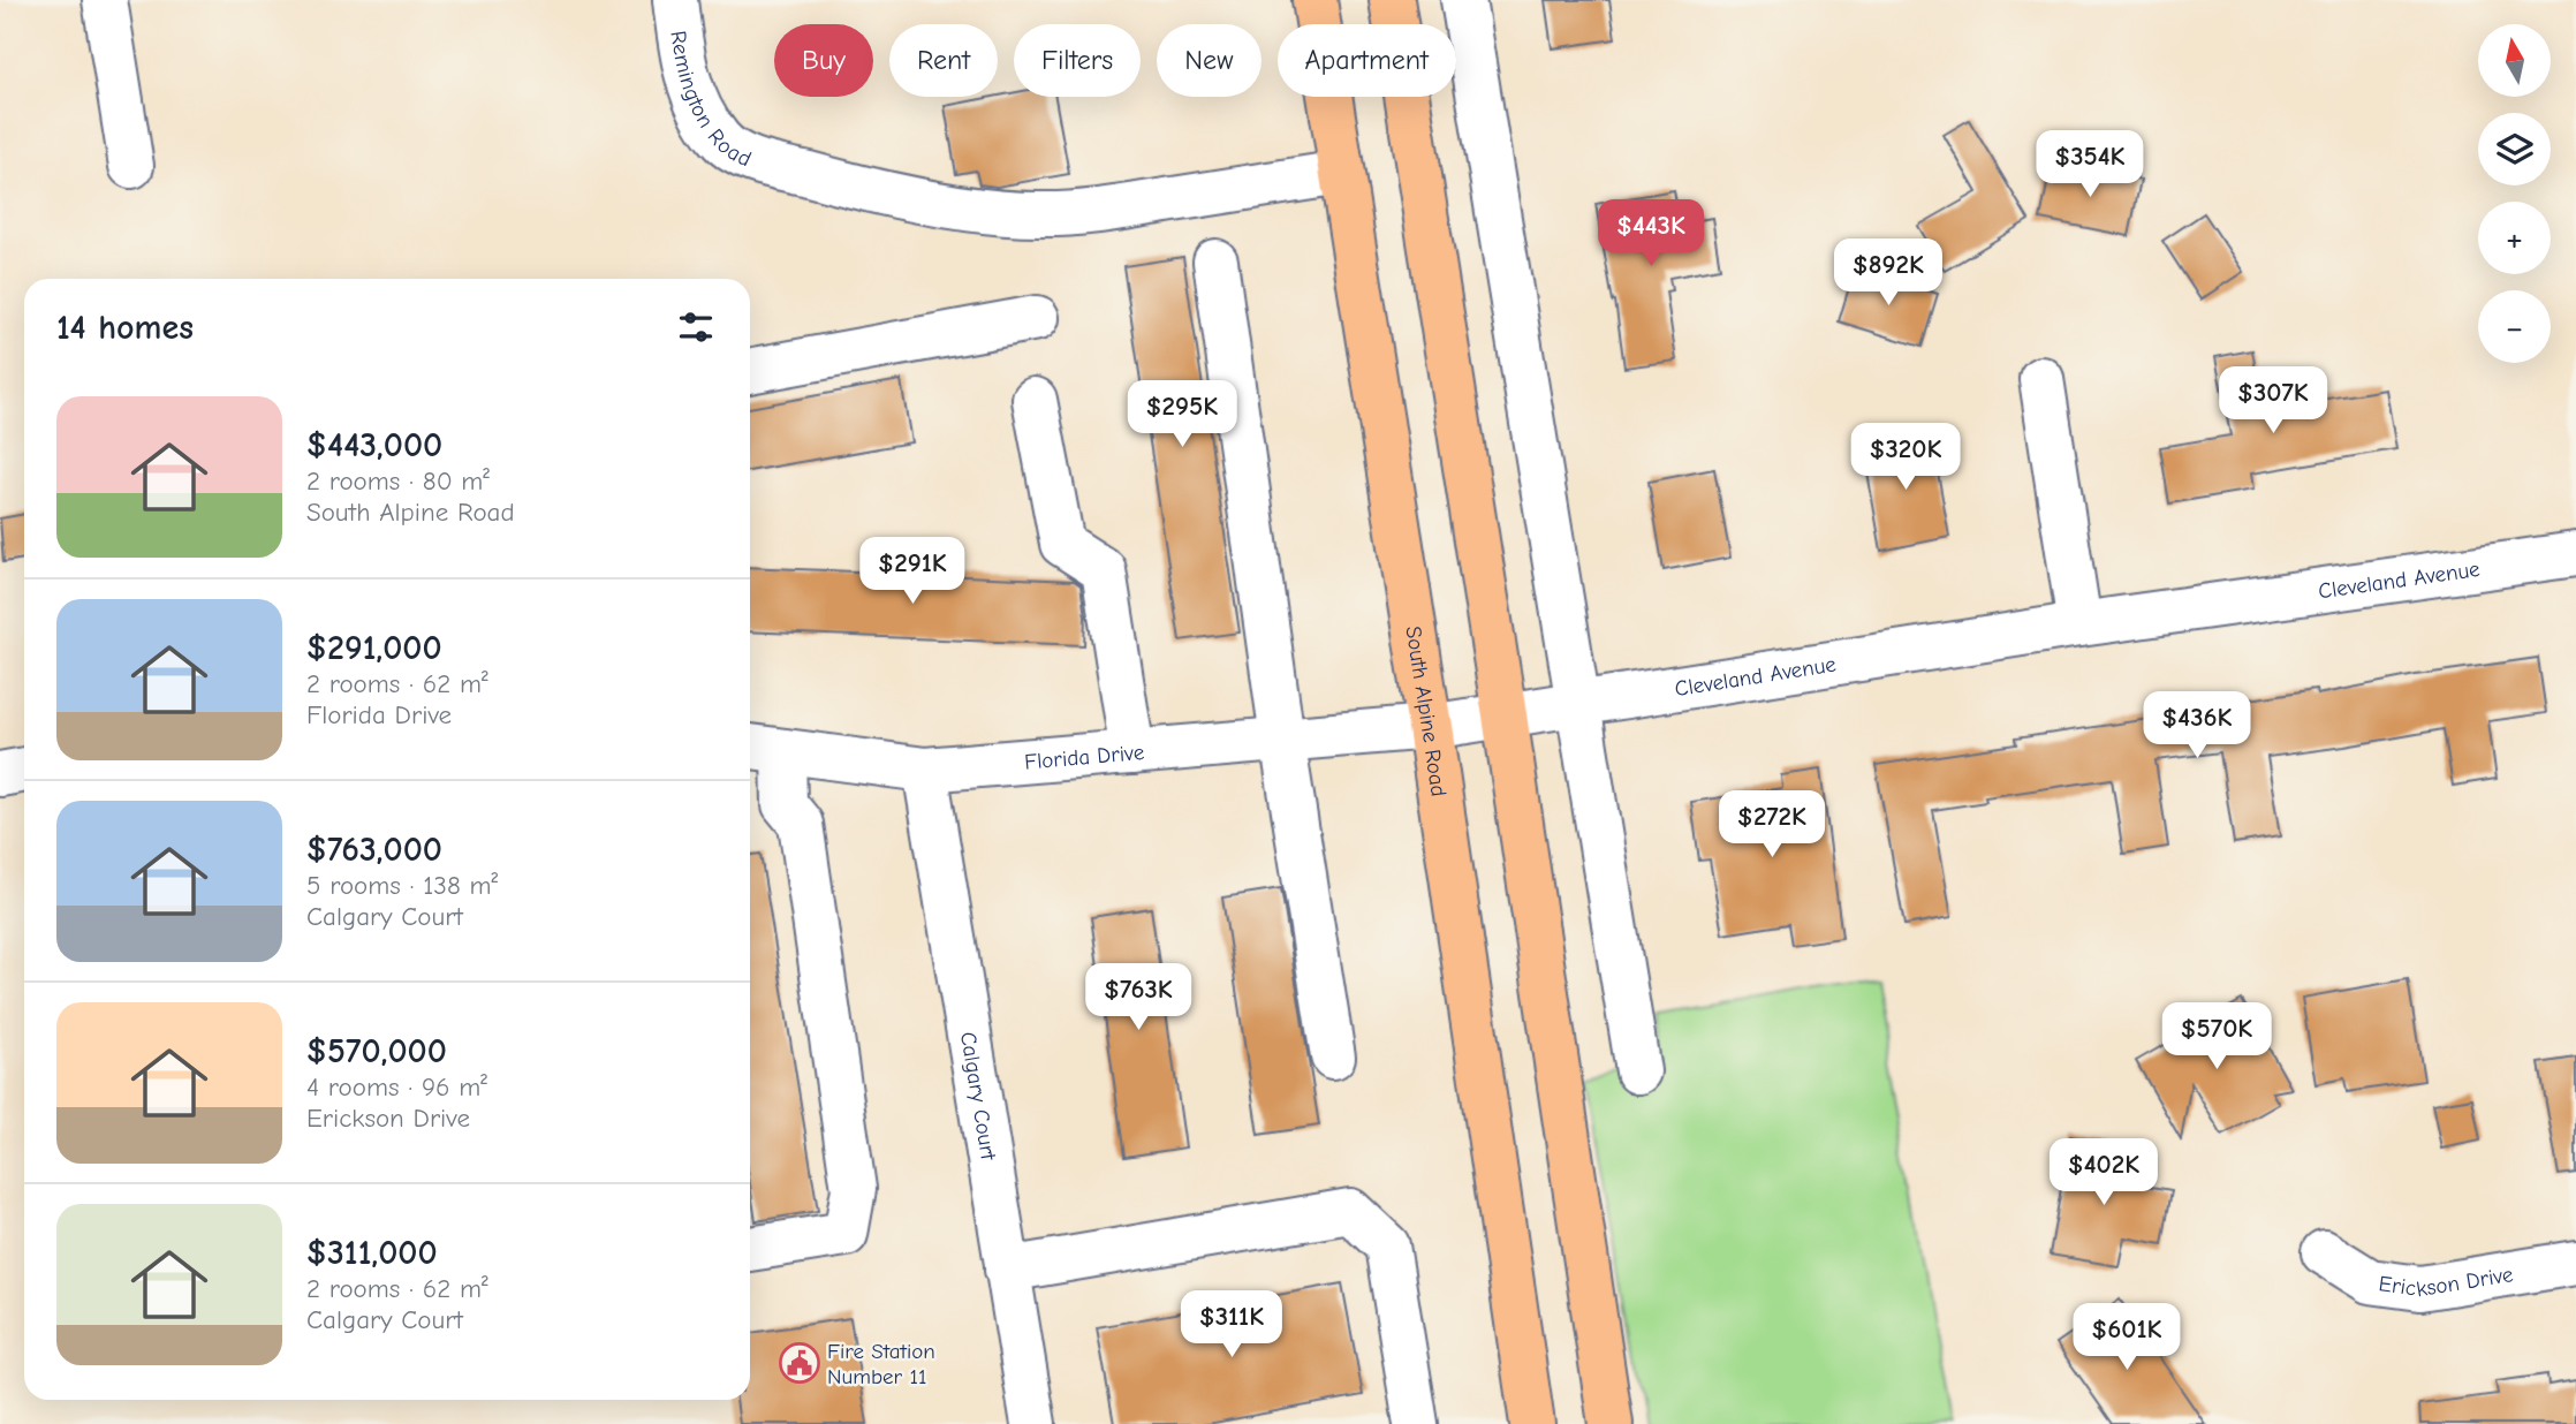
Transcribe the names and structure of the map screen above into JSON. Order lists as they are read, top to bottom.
{
  "streets": {
    "main road": ["South Alpine Road"],
    "street": [
      "Remington Road",
      "Cleveland Avenue",
      "Florida Drive",
      "Calgary Court",
      "Erickson Drive"
    ]
  },
  "crossings": [
    ["Remington Road", "South Alpine Road"],
    ["Cleveland Avenue", "South Alpine Road"],
    ["Cleveland Avenue", "Florida Drive"],
    ["South Alpine Road", "Florida Drive"],
    ["Florida Drive", "Calgary Court"]
  ],
  "places": {
    "public building": ["Fire Station Number 11"]
  },
  "north": "top",
  "page": {
    "map_buttons": ["+", "−"],
    "chip": [
      "Buy",
      "Rent",
      "Filters",
      "New",
      "Apartment"
    ],
    "price": [
      "$354K",
      "$443K",
      "$892K",
      "$307K",
      "$295K",
      "$320K",
      "$291K",
      "$436K",
      "$272K",
      "$763K",
      "$570K",
      "$402K",
      "$311K",
      "$601K"
    ],
    "heading": "14 homes",
    "list": [
      {
        "name": "$443,000",
        "note": "2 rooms · 80 m² · South Alpine Road"
      },
      {
        "name": "$291,000",
        "note": "2 rooms · 62 m² · Florida Drive"
      },
      {
        "name": "$763,000",
        "note": "5 rooms · 138 m² · Calgary Court"
      },
      {
        "name": "$570,000",
        "note": "4 rooms · 96 m² · Erickson Drive"
      },
      {
        "name": "$311,000",
        "note": "2 rooms · 62 m² · Calgary Court"
      }
    ]
  }
}
